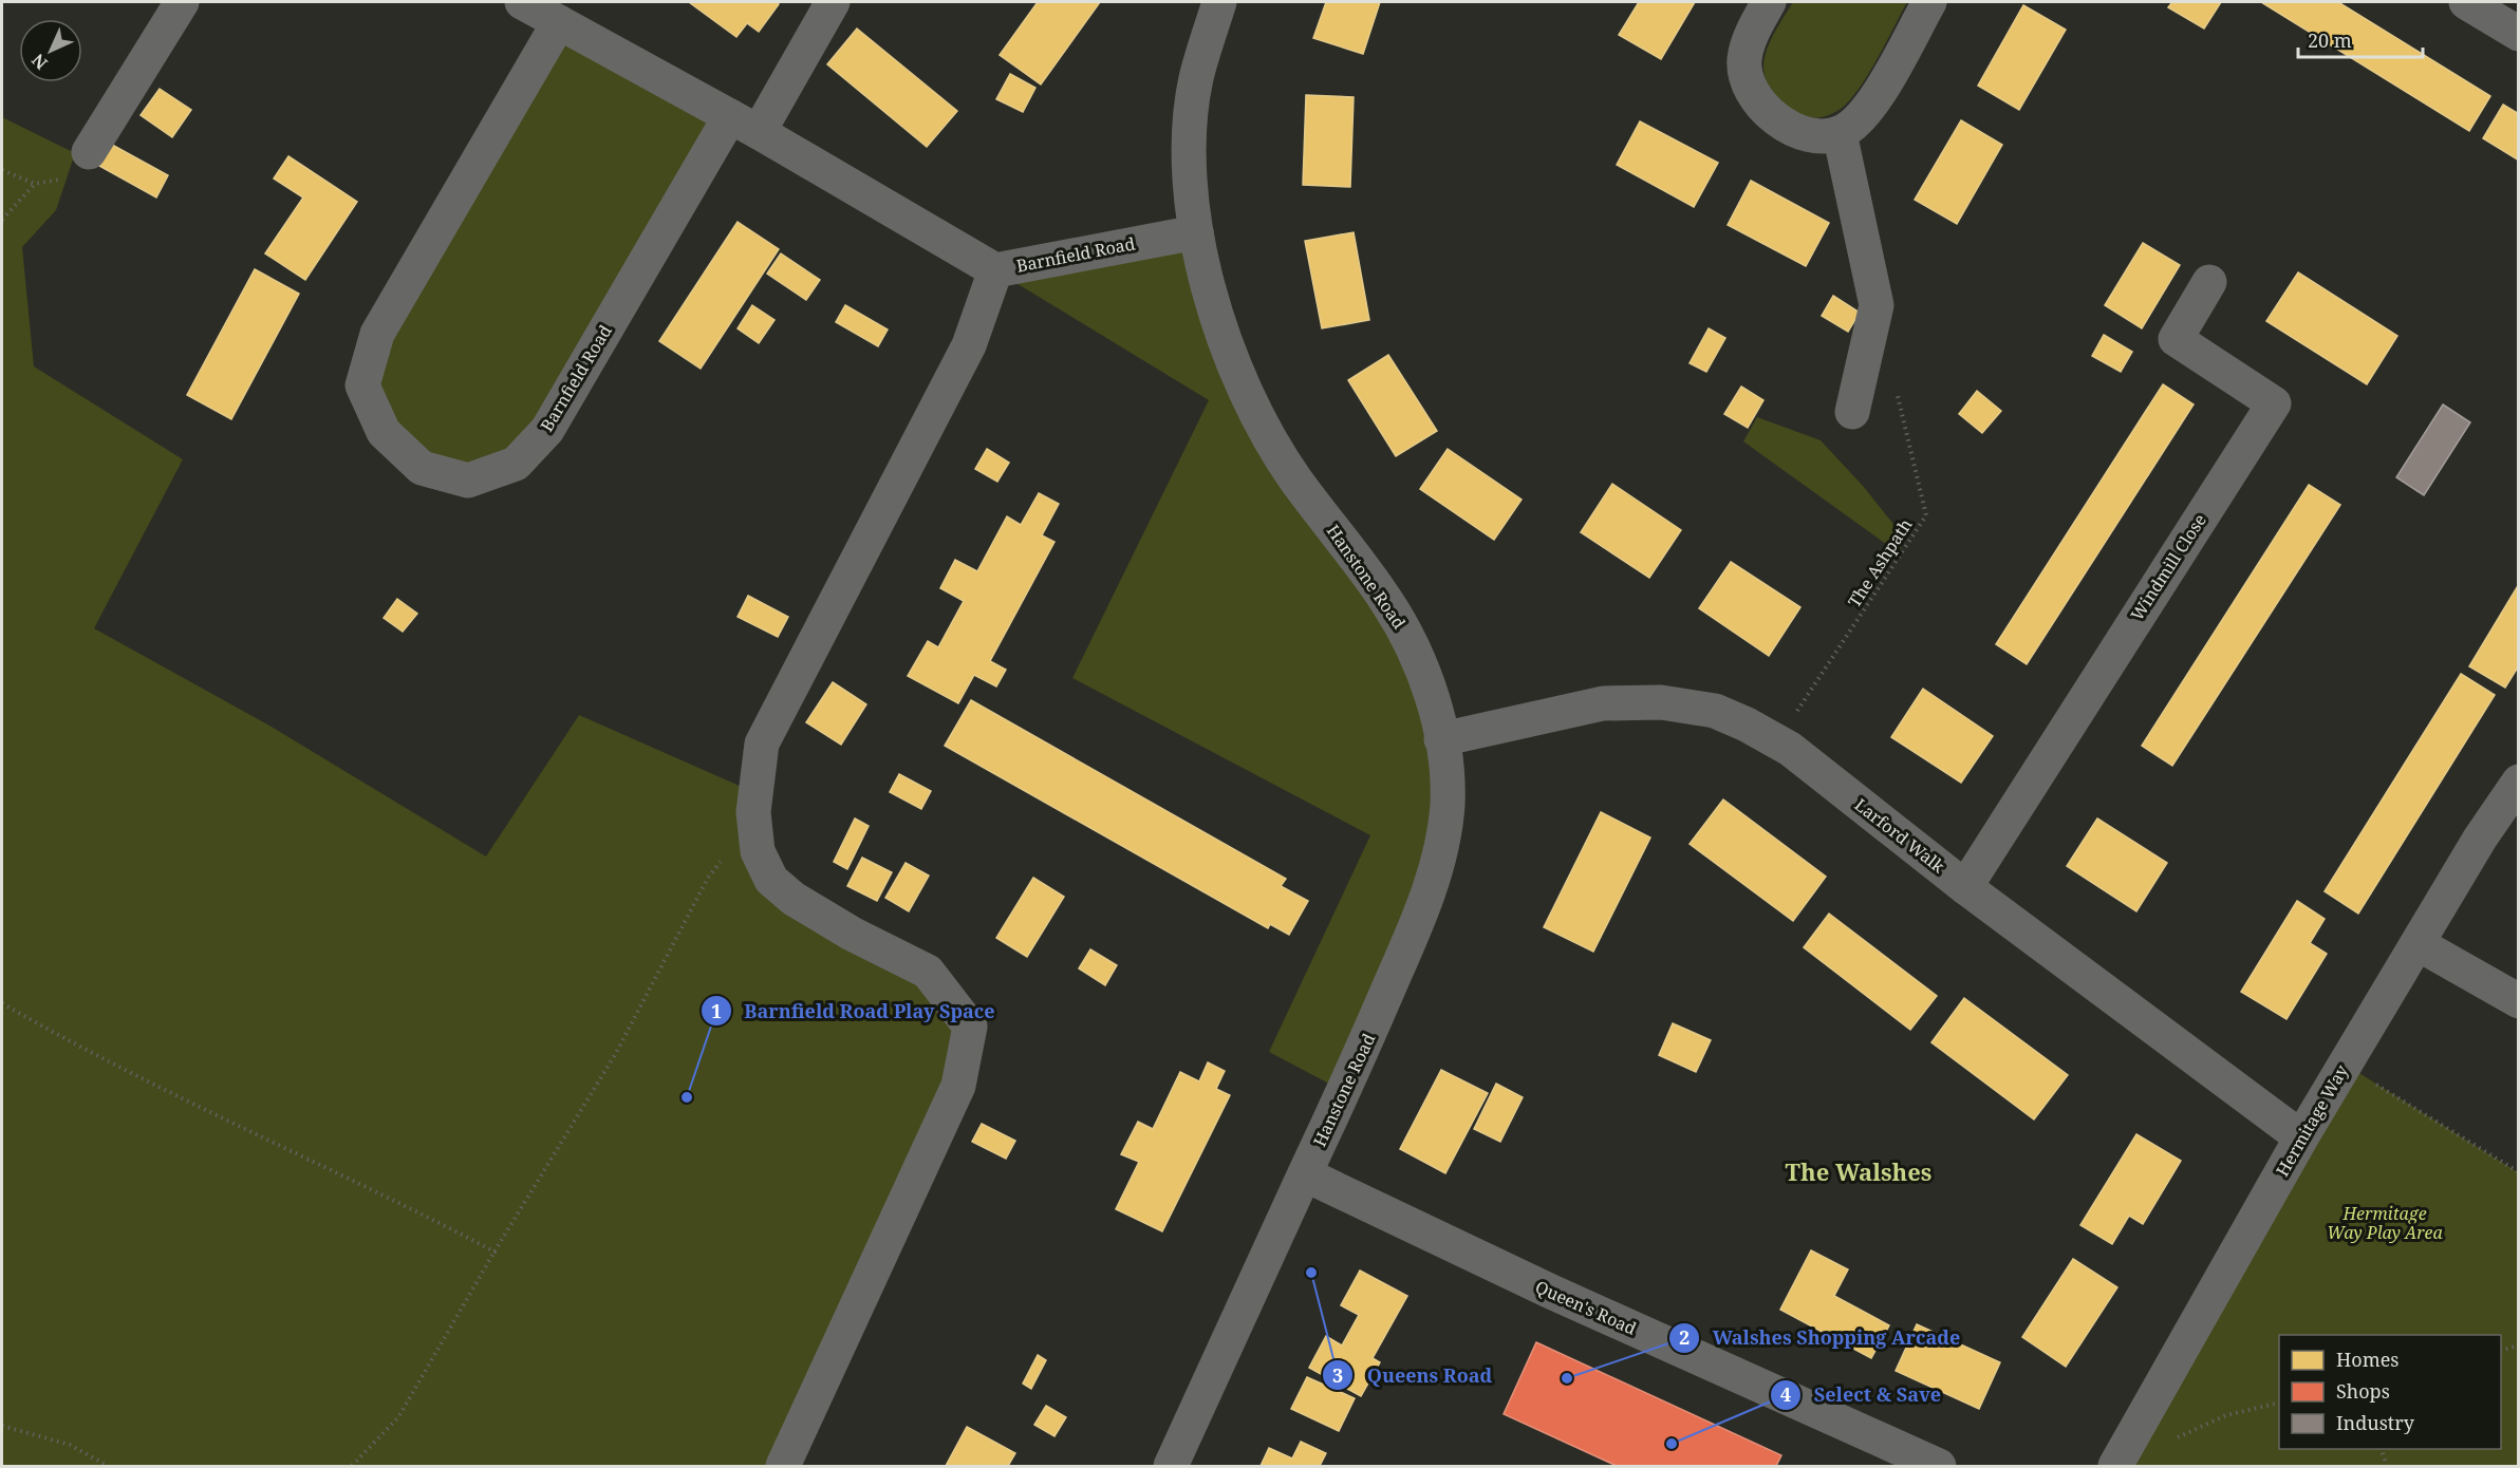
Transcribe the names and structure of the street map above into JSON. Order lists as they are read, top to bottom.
{
  "streets": {
    "street": [
      "Barnfield Road",
      "Windmill Close",
      "Hanstone Road",
      "Larford Walk",
      "Hermitage Way",
      "Queen's Road"
    ],
    "path": ["The Ashpath"]
  },
  "crossings": [
    ["Barnfield Road", "Hanstone Road"],
    ["The Ashpath", "Larford Walk"],
    ["Windmill Close", "Larford Walk"],
    ["Hanstone Road", "Larford Walk"],
    ["Hanstone Road", "Queen's Road"],
    ["Larford Walk", "Hermitage Way"]
  ],
  "districts": ["The Walshes"],
  "parks": ["Hermitage Way Play Area"],
  "places": [
    "Barnfield Road Play Space",
    "Queens Road",
    "Walshes Shopping Arcade",
    "Select & Save"
  ],
  "legend": ["Homes", "Shops", "Industry"],
  "scale_bar": "20 m",
  "north": "bottom left"
}
